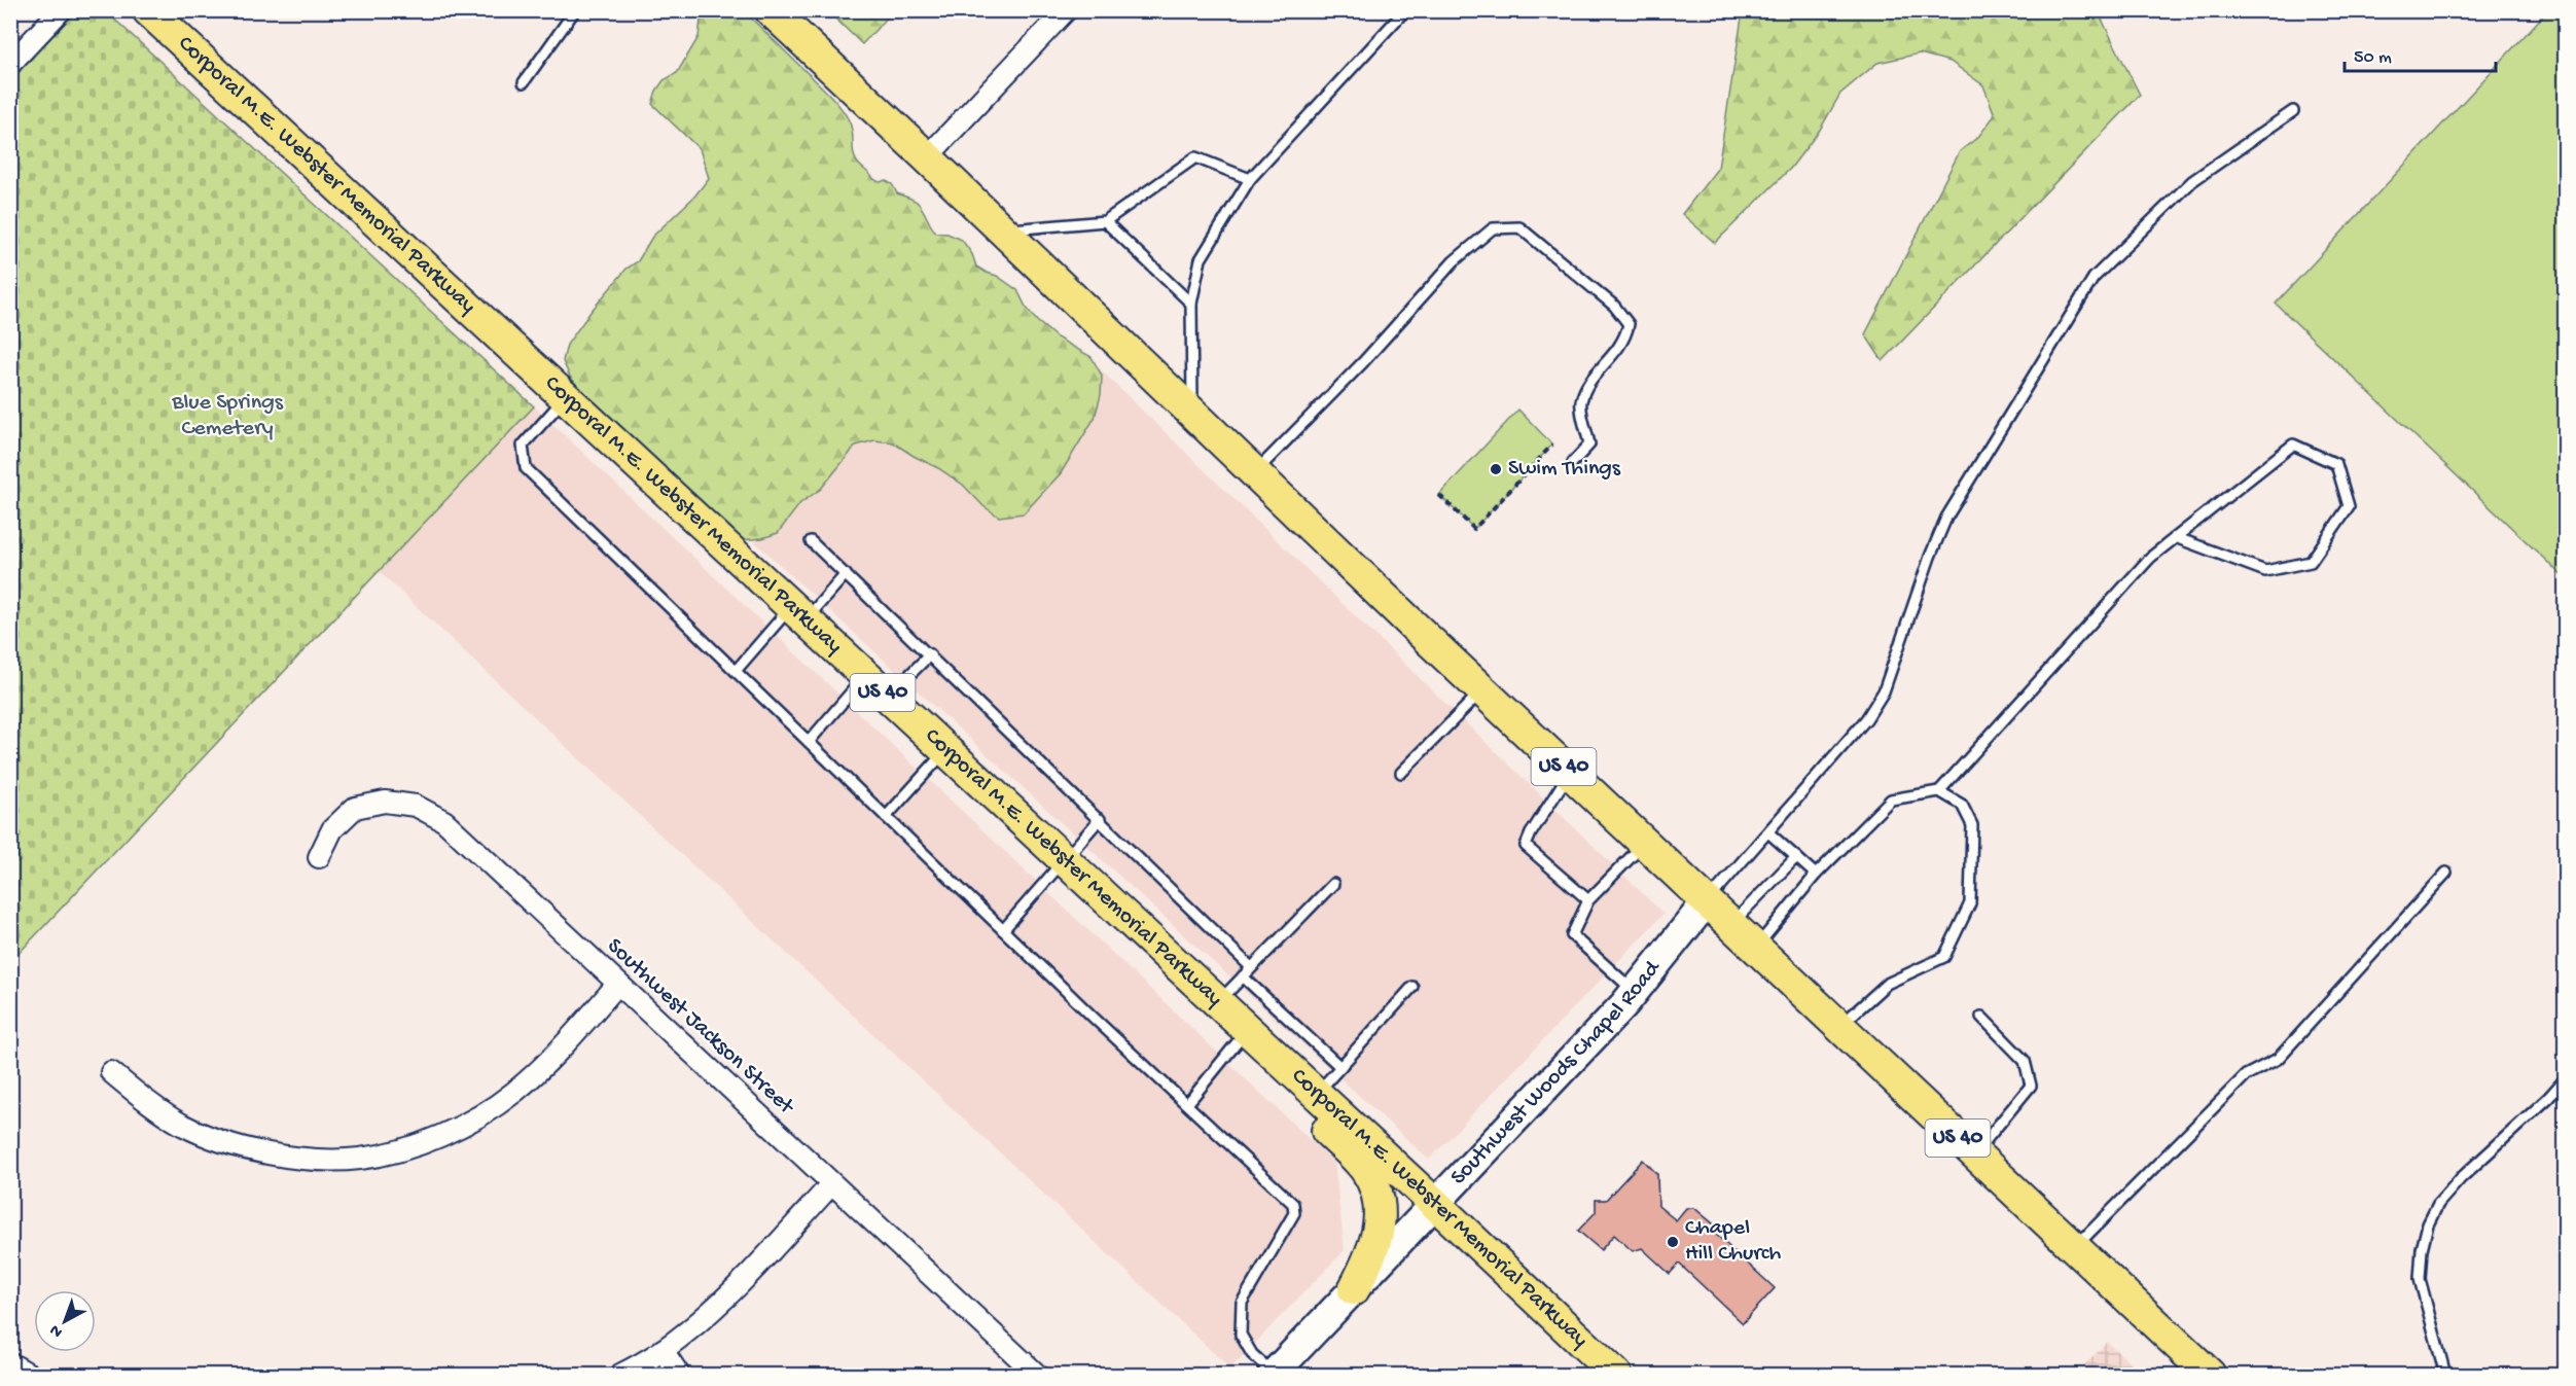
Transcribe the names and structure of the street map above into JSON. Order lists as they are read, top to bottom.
{
  "streets": {
    "main road": ["Corporal M.E. Webster Memorial Parkway", "US 40", "Southwest Woods Chapel Road"],
    "street": ["Southwest Jackson Street"]
  },
  "crossings": [
    ["Corporal M.E. Webster Memorial Parkway", "Southwest Woods Chapel Road"],
    ["US 40", "Southwest Woods Chapel Road"]
  ],
  "parks": ["Blue Springs Cemetery"],
  "places": ["Swim Things", "Chapel Hill Church"],
  "scale_bar": "50 m",
  "north": "bottom left"
}
